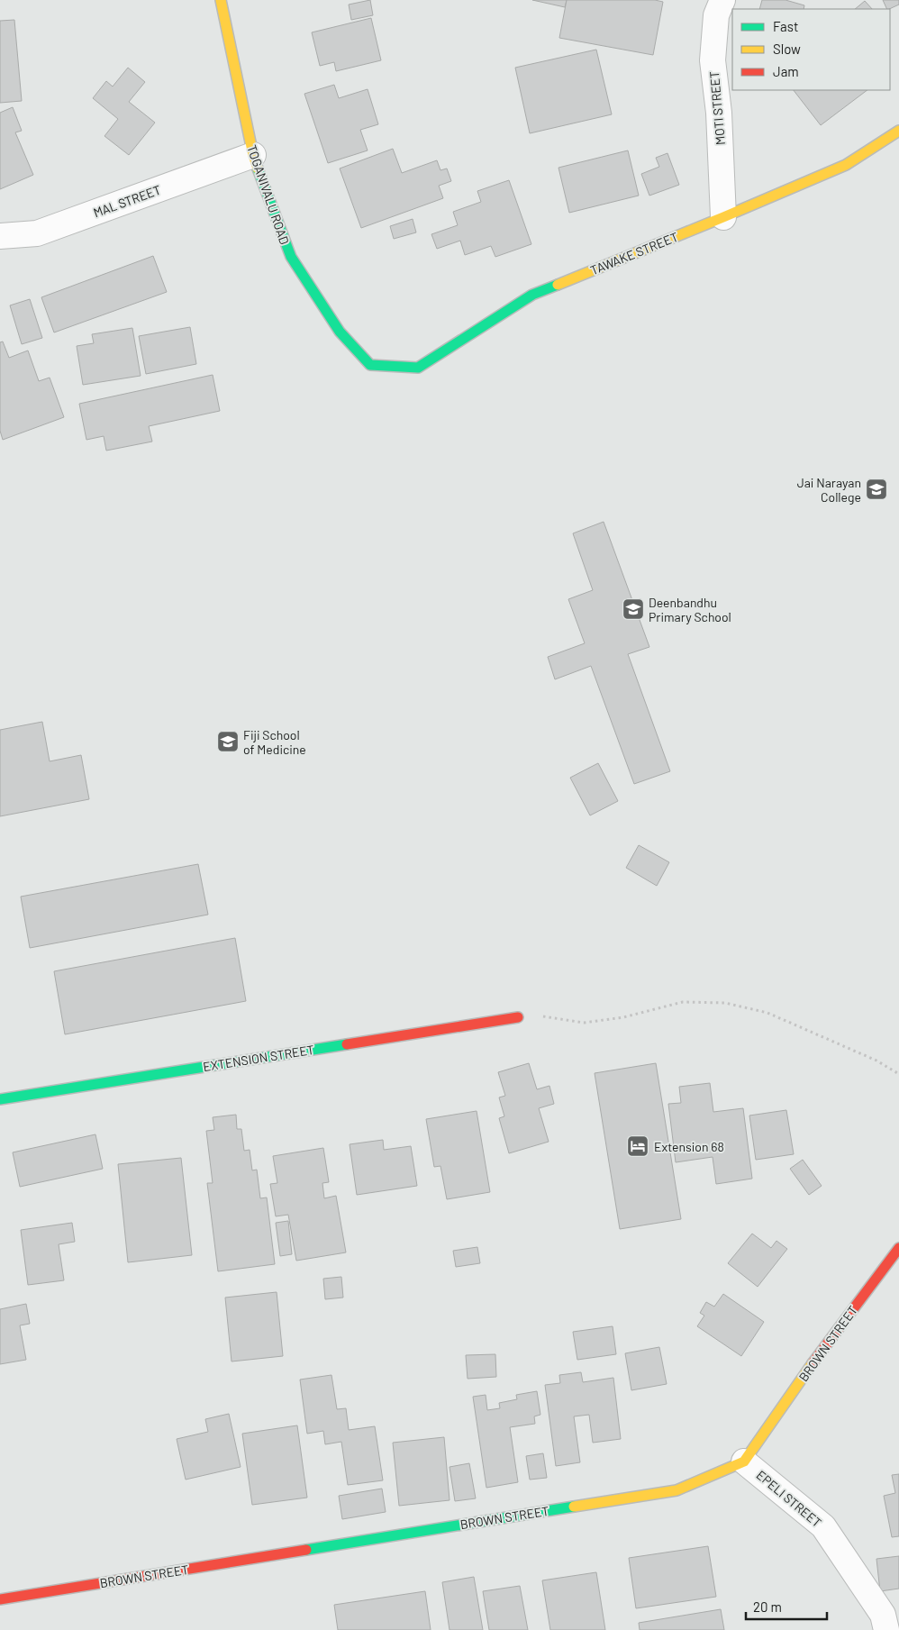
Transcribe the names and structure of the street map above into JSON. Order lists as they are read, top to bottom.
{
  "streets": {
    "street": [
      "MOTI STREET",
      "TOGANIVALU ROAD",
      "MAL STREET",
      "TAWAKE STREET",
      "EXTENSION STREET",
      "BROWN STREET",
      "EPELI STREET"
    ]
  },
  "crossings": [
    ["MOTI STREET", "TAWAKE STREET"],
    ["TOGANIVALU ROAD", "MAL STREET"],
    ["TOGANIVALU ROAD", "TAWAKE STREET"],
    ["BROWN STREET", "EPELI STREET"]
  ],
  "places": {
    "school or university": ["Jai Narayan College", "Deenbandhu Primary School", "Fiji School of Medicine"],
    "hotel": ["Extension 68"]
  },
  "legend": ["Fast", "Slow", "Jam"],
  "scale_bar": "20 m"
}
